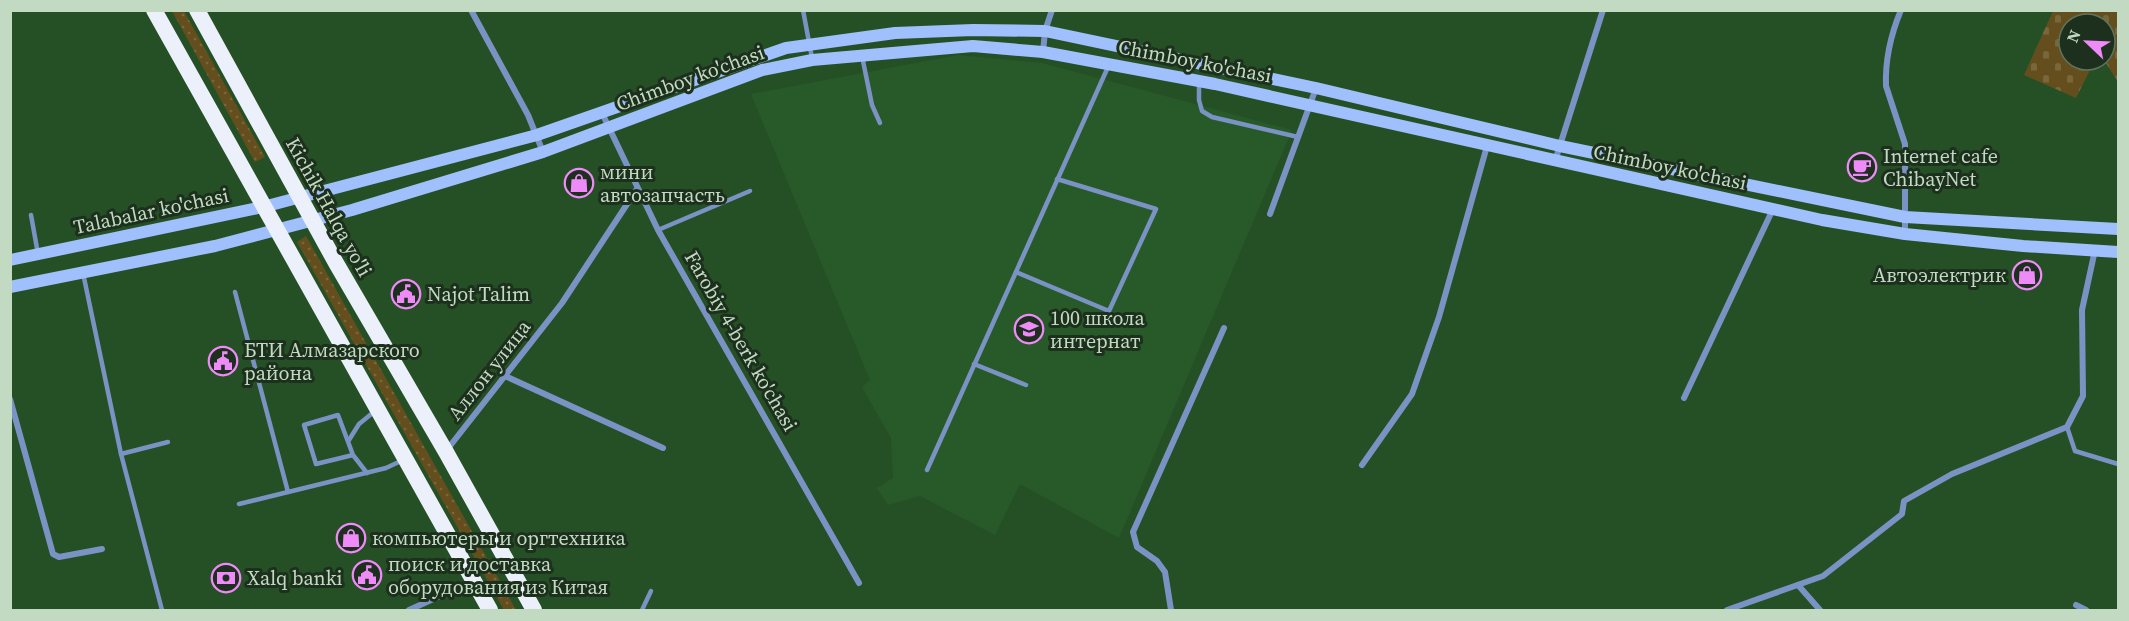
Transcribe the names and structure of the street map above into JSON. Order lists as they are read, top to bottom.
{
  "streets": {
    "highway": ["Kichik Halqa yo'li"],
    "main road": ["Chimboy ko'chasi", "Talabalar ko'chasi"],
    "street": ["Farobiy 4-berk ko'chasi", "Аллон улица"]
  },
  "crossings": [
    ["Chimboy ko'chasi", "Kichik Halqa yo'li"],
    ["Chimboy ko'chasi", "Talabalar ko'chasi"],
    ["Chimboy ko'chasi", "Farobiy 4-berk ko'chasi"],
    ["Kichik Halqa yo'li", "Talabalar ko'chasi"],
    ["Kichik Halqa yo'li", "Аллон улица"],
    ["Farobiy 4-berk ko'chasi", "Аллон улица"]
  ],
  "places": {
    "cafe": ["Internet cafe ChibayNet"],
    "shop": ["мини автозапчасть", "Автоэлектрик", "компьютеры и оргтехника"],
    "public building": ["Najot Talim", "БТИ Алмазарского района", "поиск и доставка оборудования из Китая"],
    "school or university": ["100 школа интернат"],
    "bank": ["Xalq banki"]
  },
  "north": "top left"
}
